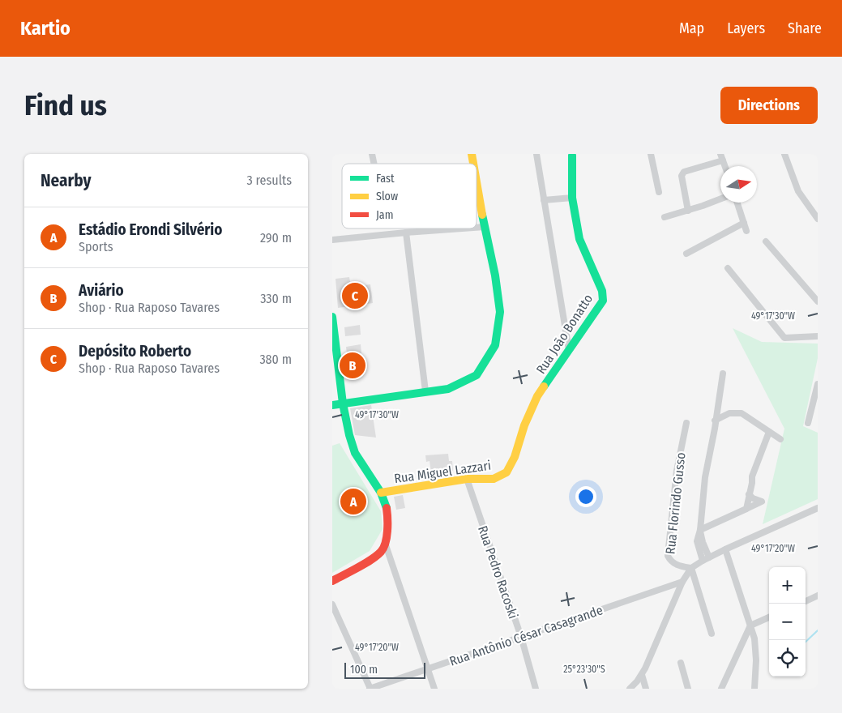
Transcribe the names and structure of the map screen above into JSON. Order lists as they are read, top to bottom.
{
  "streets": {
    "street": [
      "Rua João Bonatto",
      "Rua Miguel Lazzari",
      "Rua Florindo Gusso",
      "Rua Pedro Racoski",
      "Rua Antônio César Casagrande"
    ]
  },
  "crossings": [
    ["Rua João Bonatto", "Rua Miguel Lazzari"],
    ["Rua Miguel Lazzari", "Rua Pedro Racoski"],
    ["Rua Pedro Racoski", "Rua Antônio César Casagrande"]
  ],
  "legend": ["Fast", "Slow", "Jam"],
  "scale_bar": "100 m",
  "north": "right",
  "page": {
    "header": "Kartio",
    "nav": ["Map", "Layers", "Share"],
    "buttons": "Directions",
    "title": "Find us",
    "heading": ["Nearby", "3 results"],
    "list": [
      {
        "mark": "A",
        "name": "Estádio Erondi Silvério",
        "note": "Sports",
        "value": "290 m"
      },
      {
        "mark": "B",
        "name": "Aviário",
        "note": "Shop · Rua Raposo Tavares",
        "value": "330 m"
      },
      {
        "mark": "C",
        "name": "Depósito Roberto",
        "note": "Shop · Rua Raposo Tavares",
        "value": "380 m"
      }
    ],
    "pins": ["C", "B", "A"],
    "map_buttons": ["+", "−"],
    "scale": "100 m"
  },
  "coordinates": ["49°17'30\"W", "49°17'20\"W", "25°23'30\"S"]
}
